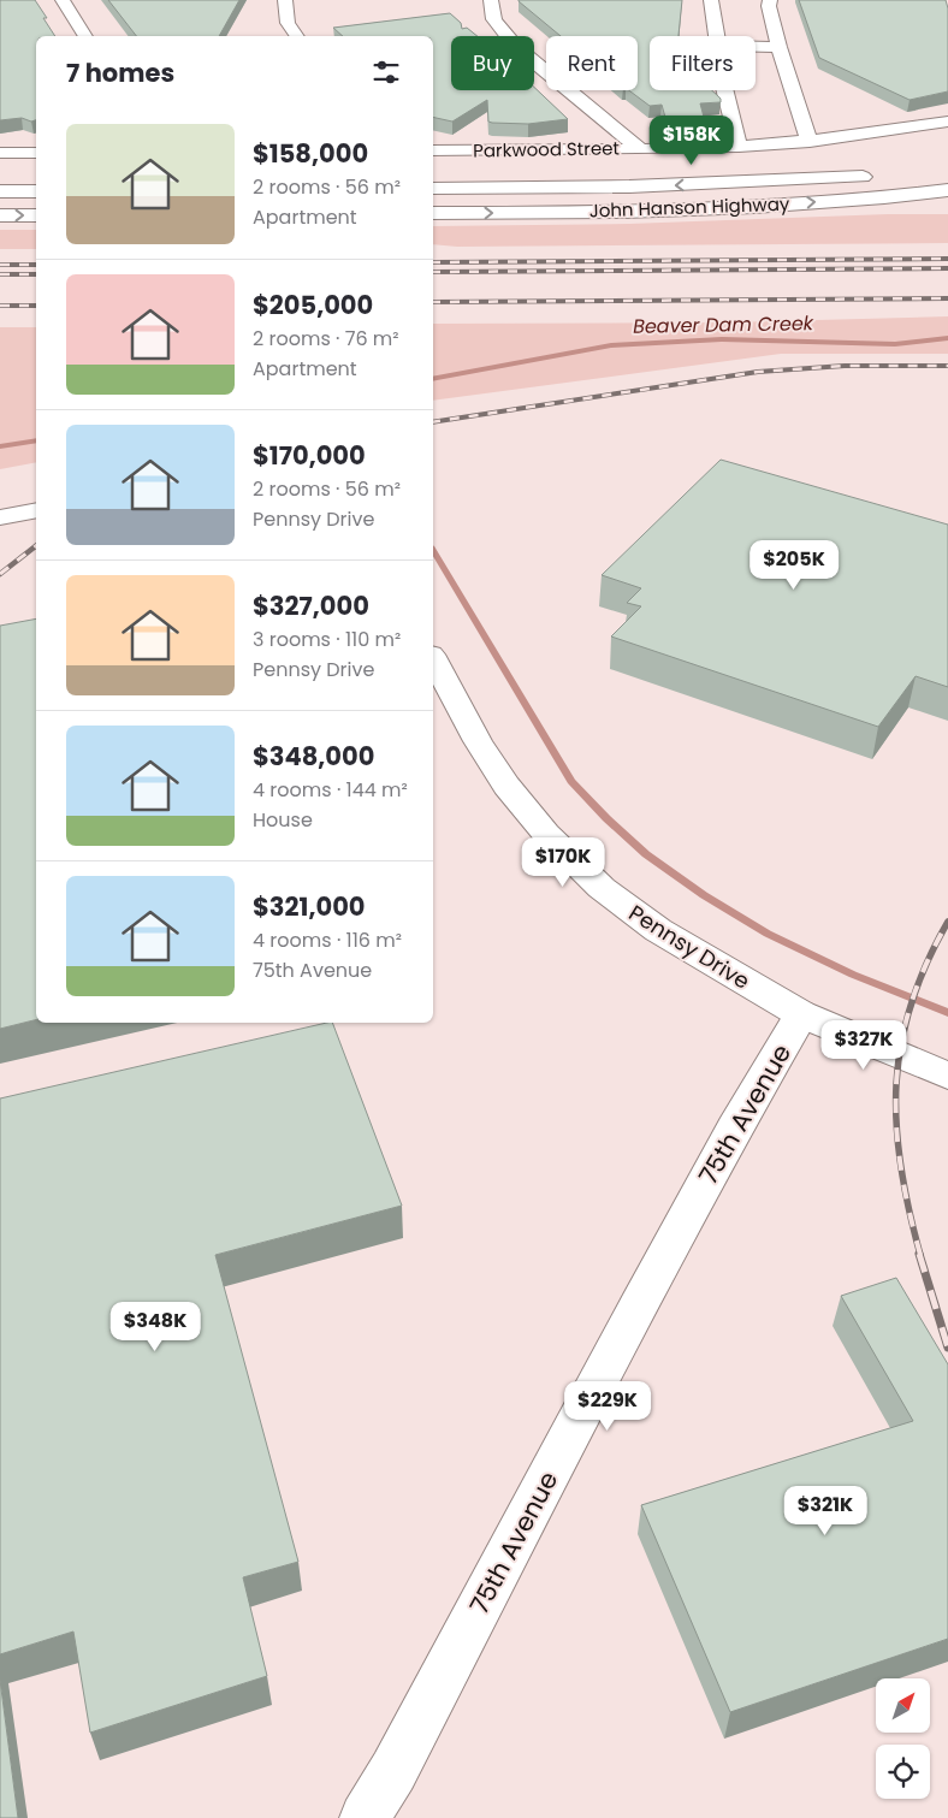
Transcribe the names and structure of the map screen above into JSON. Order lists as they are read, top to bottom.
{
  "streets": {
    "main road": [
      "Parkwood Street",
      "John Hanson Highway",
      "Pennsy Drive",
      "75th Avenue"
    ]
  },
  "crossings": [
    ["Pennsy Drive", "75th Avenue"]
  ],
  "water": ["Beaver Dam Creek"],
  "north": "top right",
  "page": {
    "chip": ["Buy", "Rent", "Filters"],
    "heading": "7 homes",
    "list": [
      {
        "name": "$158,000",
        "note": "2 rooms · 56 m² · Apartment"
      },
      {
        "name": "$205,000",
        "note": "2 rooms · 76 m² · Apartment"
      },
      {
        "name": "$170,000",
        "note": "2 rooms · 56 m² · Pennsy Drive"
      },
      {
        "name": "$327,000",
        "note": "3 rooms · 110 m² · Pennsy Drive"
      },
      {
        "name": "$348,000",
        "note": "4 rooms · 144 m² · House"
      },
      {
        "name": "$321,000",
        "note": "4 rooms · 116 m² · 75th Avenue"
      }
    ],
    "price": [
      "$158K",
      "$205K",
      "$170K",
      "$327K",
      "$348K",
      "$229K",
      "$321K"
    ]
  }
}
